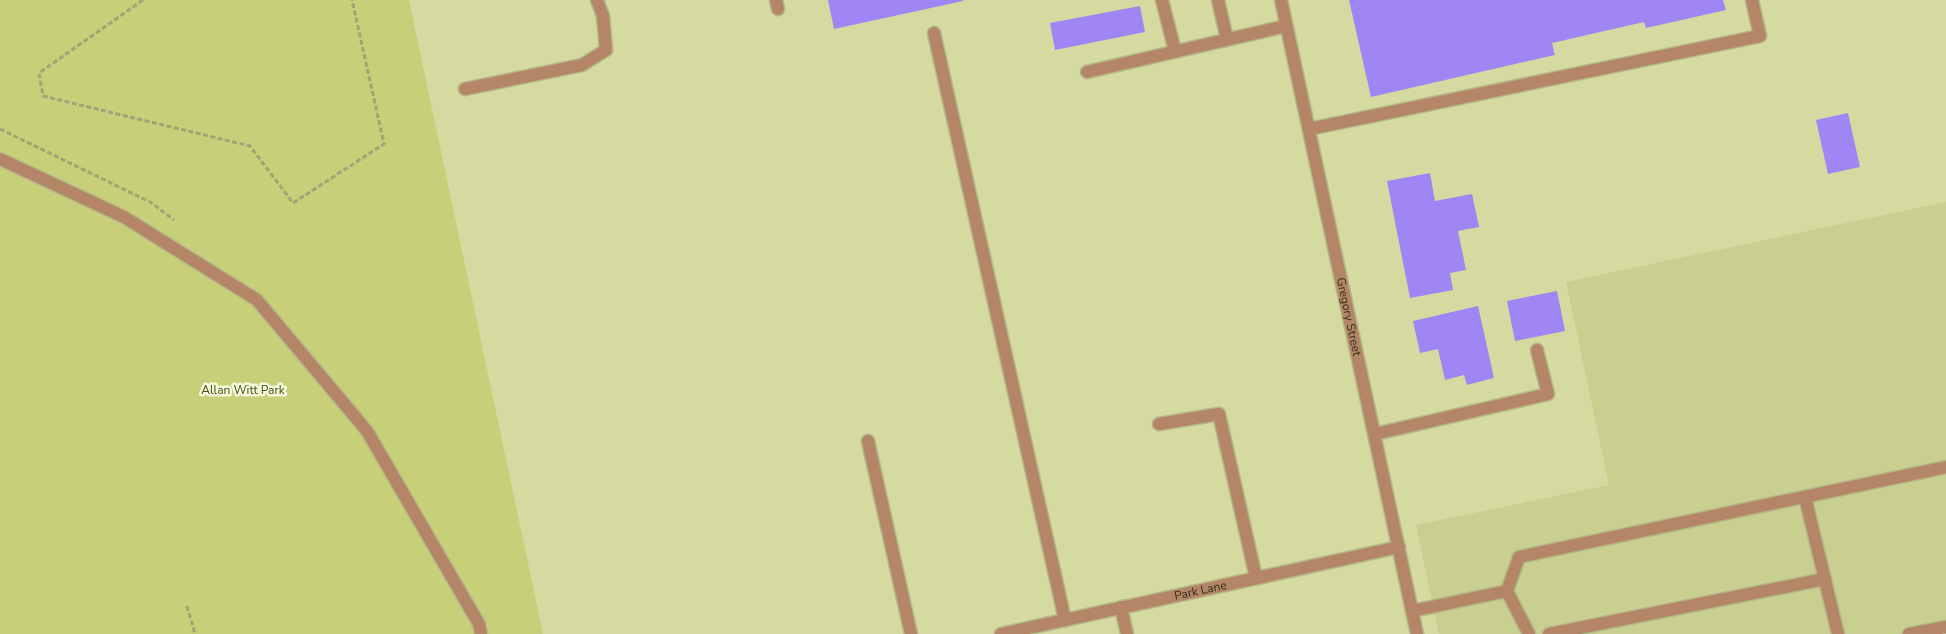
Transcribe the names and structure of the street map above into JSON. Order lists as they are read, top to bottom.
{
  "streets": {
    "street": ["Gregory Street", "Park Lane"]
  },
  "crossings": [
    ["Gregory Street", "Park Lane"]
  ],
  "parks": ["Allan Witt Park"]
}
